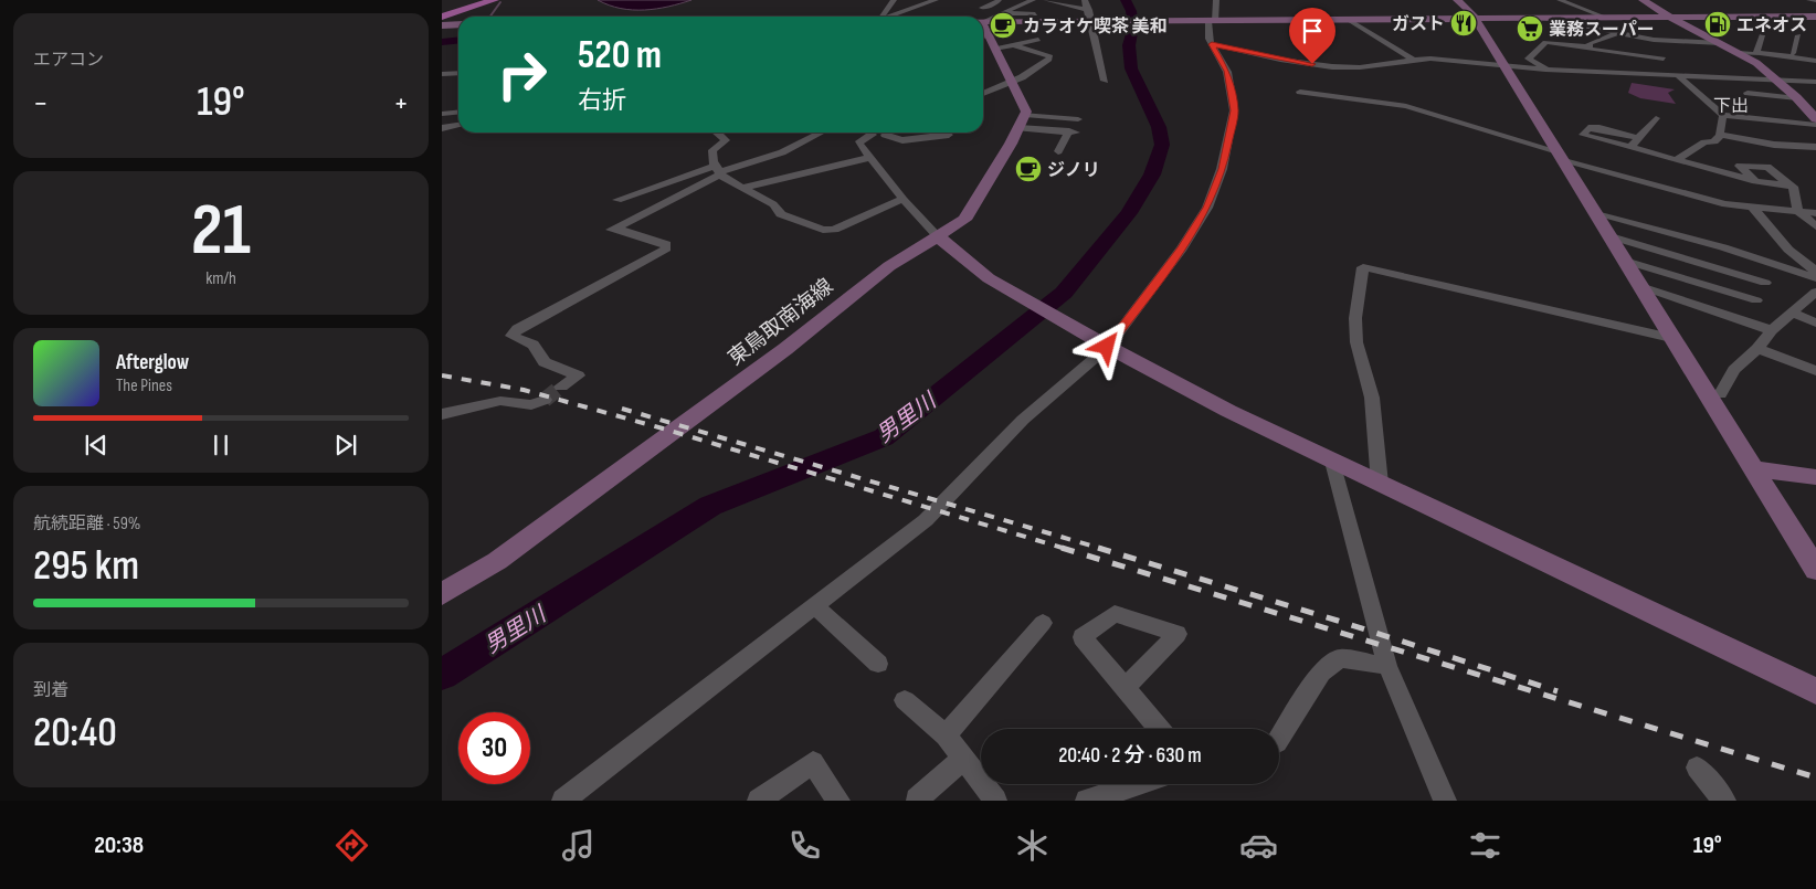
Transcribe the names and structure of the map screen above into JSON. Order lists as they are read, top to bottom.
{
  "streets": {
    "main road": ["東鳥取南海線"]
  },
  "districts": ["下出"],
  "water": ["男里川"],
  "places": {
    "restaurant": ["ガスト"],
    "fuel station": ["エネオス"],
    "cafe": ["カラオケ喫茶 美和", "ジノリ"],
    "supermarket": ["業務スーパー"]
  },
  "page": {
    "tile": [
      "エアコン",
      ["21", "km/h"],
      ["航続距離 · 59%", "295 km"],
      ["到着", "20:40"]
    ],
    "turn": ["520 m", "右折"],
    "heat": ["−", "19°", "+"],
    "song": ["Afterglow", "The Pines"],
    "limit": "30",
    "trip": "20:40 · 2 分 · 630 m",
    "tabs": ["20:38", "19°"]
  }
}
